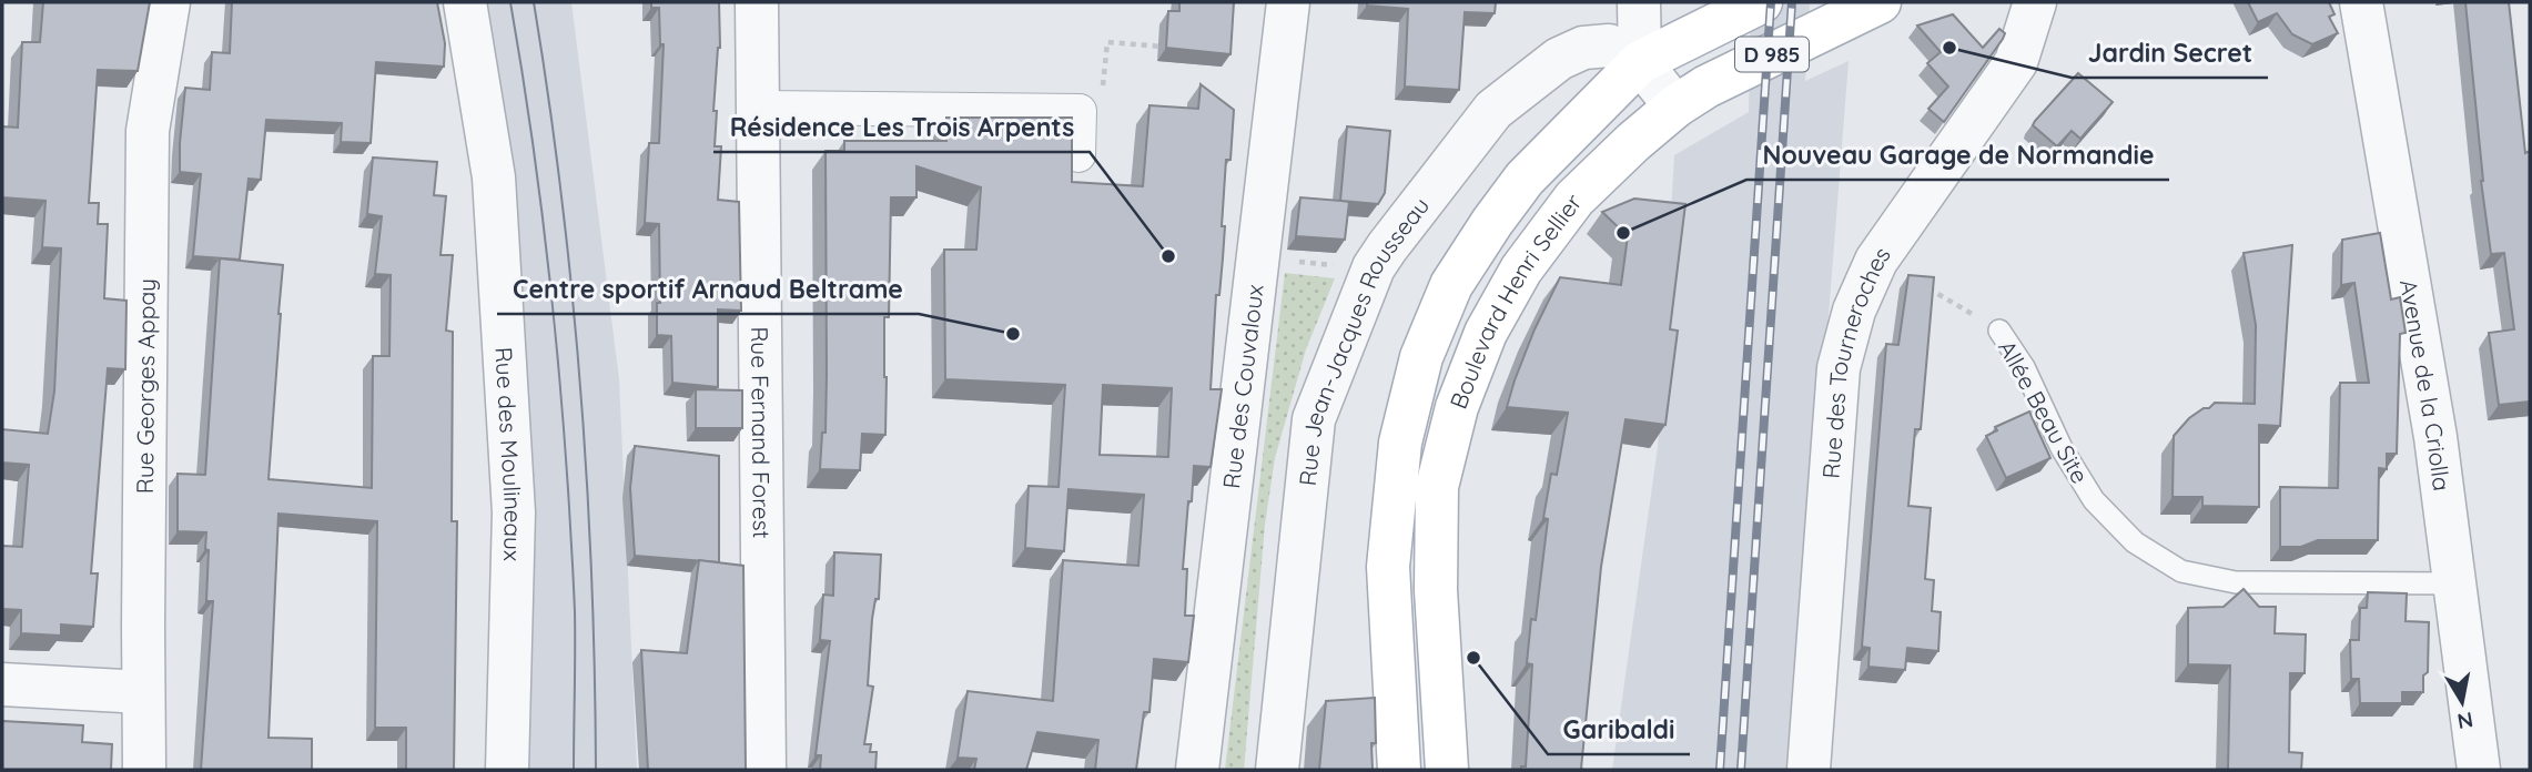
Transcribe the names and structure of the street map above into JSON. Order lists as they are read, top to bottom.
{
  "streets": {
    "main road": ["D 985", "Boulevard Henri Sellier"],
    "street": [
      "Rue Jean-Jacques Rousseau",
      "Rue des Tourneroches",
      "Rue Georges Appay",
      "Avenue de la Criolla",
      "Rue des Couvaloux",
      "Rue Fernand Forest",
      "Rue des Moulineaux"
    ],
    "lane": ["Allée Beau Site"]
  },
  "crossings": [
    ["Boulevard Henri Sellier", "Rue Jean-Jacques Rousseau"],
    ["Avenue de la Criolla", "Allée Beau Site"]
  ],
  "places": [
    "Jardin Secret",
    "Nouveau Garage de Normandie",
    "Résidence Les Trois Arpents",
    "Centre sportif Arnaud Beltrame",
    "Garibaldi"
  ],
  "north": "bottom"
}
